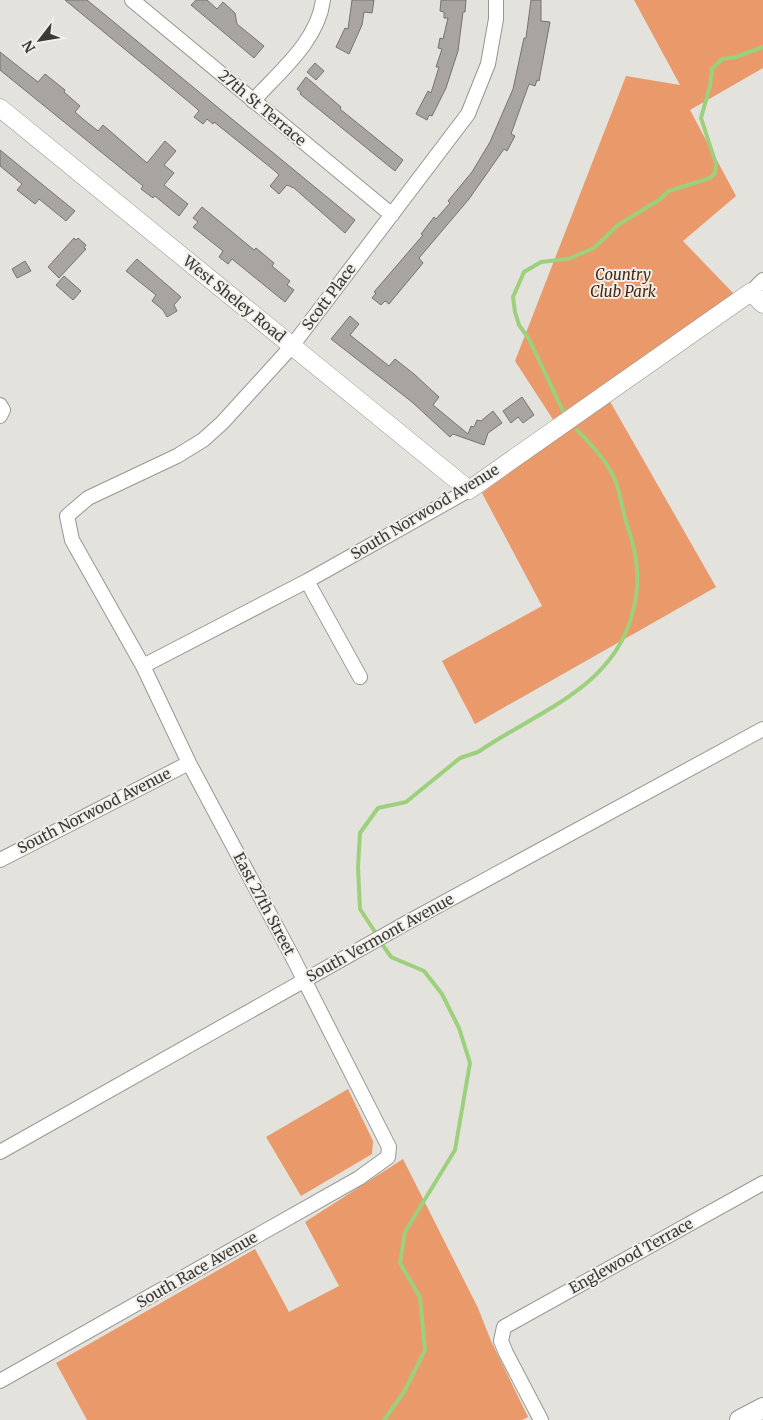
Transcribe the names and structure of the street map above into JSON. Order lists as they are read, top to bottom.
{
  "streets": {
    "street": [
      "27th St Terrace",
      "Scott Place",
      "West Sheley Road",
      "South Norwood Avenue",
      "East 27th Street",
      "South Vermont Avenue",
      "Englewood Terrace",
      "South Race Avenue"
    ]
  },
  "crossings": [
    ["27th St Terrace", "Scott Place"],
    ["Scott Place", "West Sheley Road"],
    ["Scott Place", "East 27th Street"],
    ["West Sheley Road", "South Norwood Avenue"],
    ["South Norwood Avenue", "East 27th Street"],
    ["East 27th Street", "South Vermont Avenue"],
    ["East 27th Street", "South Race Avenue"]
  ],
  "parks": ["Country Club Park"],
  "north": "bottom left"
}
